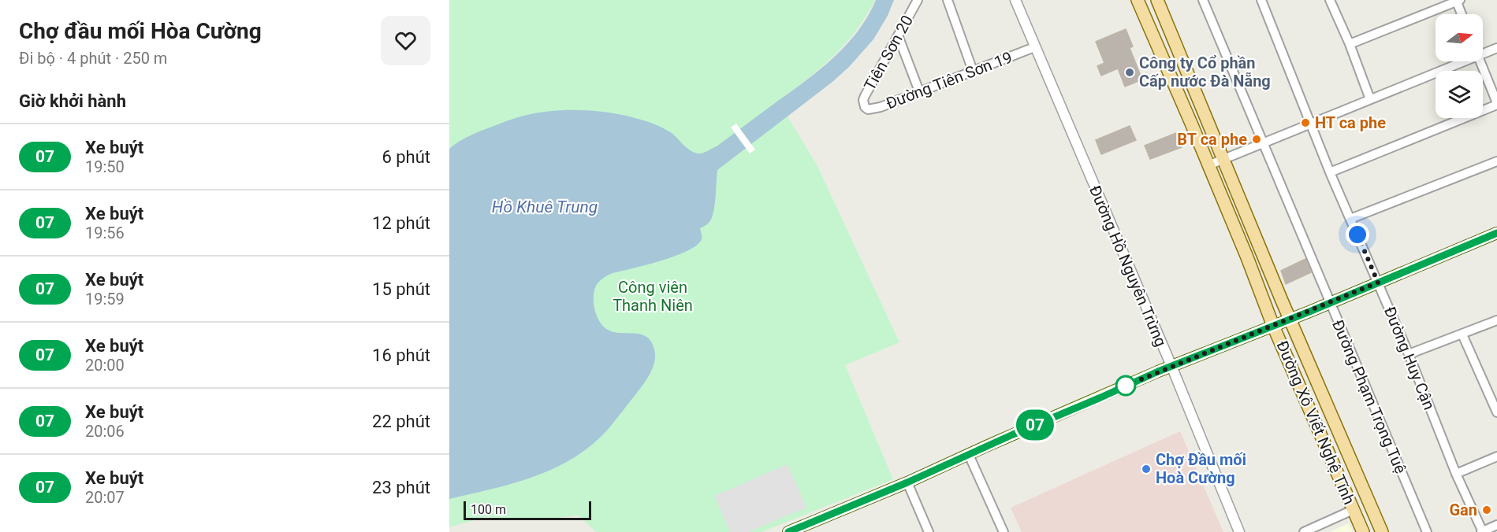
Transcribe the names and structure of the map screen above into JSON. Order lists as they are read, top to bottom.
{
  "streets": {
    "main road": ["Đường Xô Viết Nghệ Tĩnh"],
    "street": [
      "Tiên Sơn 20",
      "Đường Tiên Sơn 19",
      "Đường Hồ Nguyên Trừng",
      "Đường Huy Cận",
      "Đường Phạm Trọng Tuệ"
    ]
  },
  "crossings": [
    ["Tiên Sơn 20", "Đường Tiên Sơn 19"],
    ["Đường Tiên Sơn 19", "Đường Hồ Nguyên Trừng"]
  ],
  "water": ["Hồ Khuê Trung"],
  "parks": ["Công viên Thanh Niên"],
  "places": [
    "Công ty Cổ phần Cấp nước Đà Nẵng",
    "HT ca phe",
    "BT ca phe",
    "Chợ Đầu mối Hoà Cường",
    "Gan"
  ],
  "lines": ["bus line 07"],
  "scale_bar": "100 m",
  "north": "right",
  "page": {
    "heading": [
      ["Chợ đầu mối Hòa Cường", "Đi bộ · 4 phút · 250 m"],
      "Giờ khởi hành"
    ],
    "on_map": "07",
    "list": [
      {
        "mark": "07",
        "name": "Xe buýt",
        "note": "19:50",
        "value": "6 phút"
      },
      {
        "mark": "07",
        "name": "Xe buýt",
        "note": "19:56",
        "value": "12 phút"
      },
      {
        "mark": "07",
        "name": "Xe buýt",
        "note": "19:59",
        "value": "15 phút"
      },
      {
        "mark": "07",
        "name": "Xe buýt",
        "note": "20:00",
        "value": "16 phút"
      },
      {
        "mark": "07",
        "name": "Xe buýt",
        "note": "20:06",
        "value": "22 phút"
      },
      {
        "mark": "07",
        "name": "Xe buýt",
        "note": "20:07",
        "value": "23 phút"
      }
    ],
    "scale": "100 m"
  }
}
